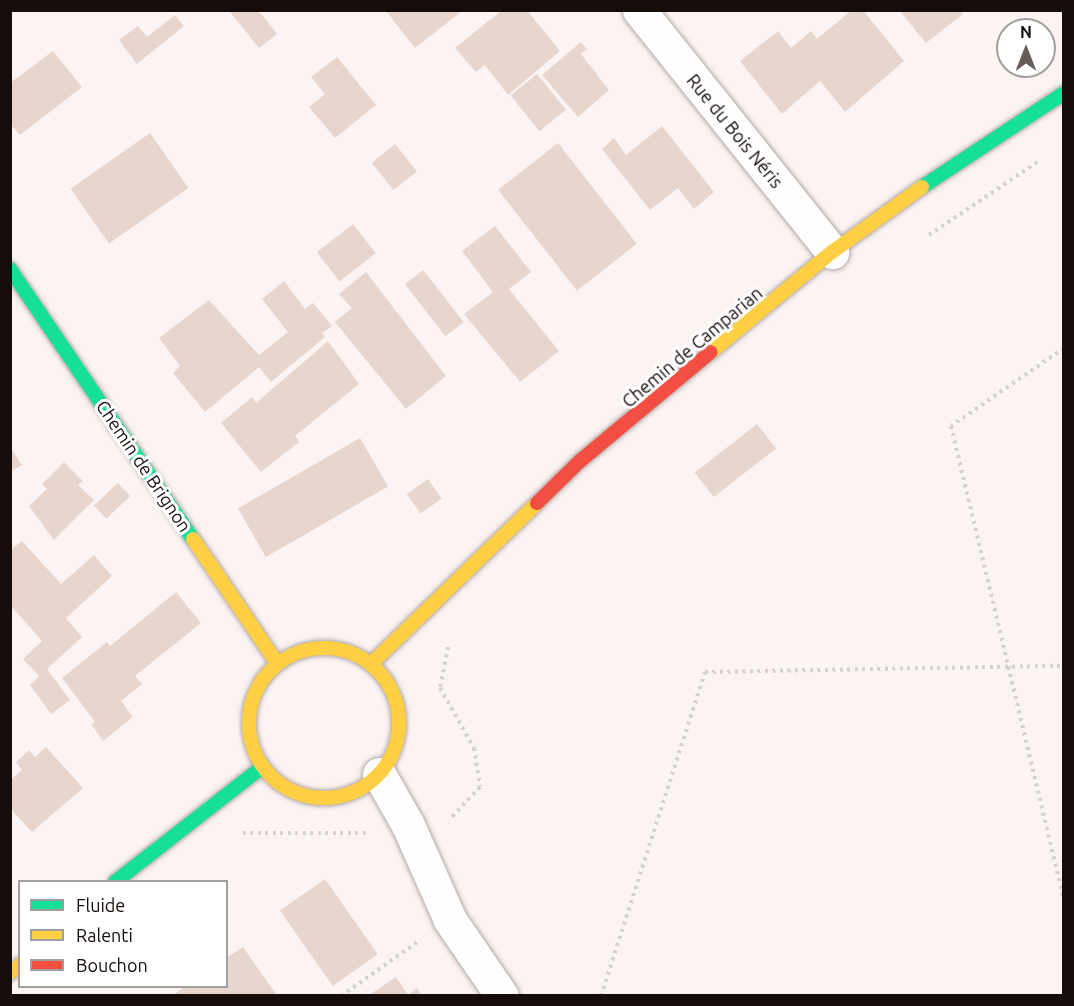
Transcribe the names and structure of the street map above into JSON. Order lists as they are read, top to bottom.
{
  "streets": {
    "main road": ["Chemin de Camparian", "Chemin de Brignon"],
    "street": ["Rue du Bois Néris"]
  },
  "crossings": [
    ["Rue du Bois Néris", "Chemin de Camparian"],
    ["Chemin de Camparian", "Chemin de Brignon"]
  ],
  "legend": ["Fluide", "Ralenti", "Bouchon"],
  "north": "top"
}
